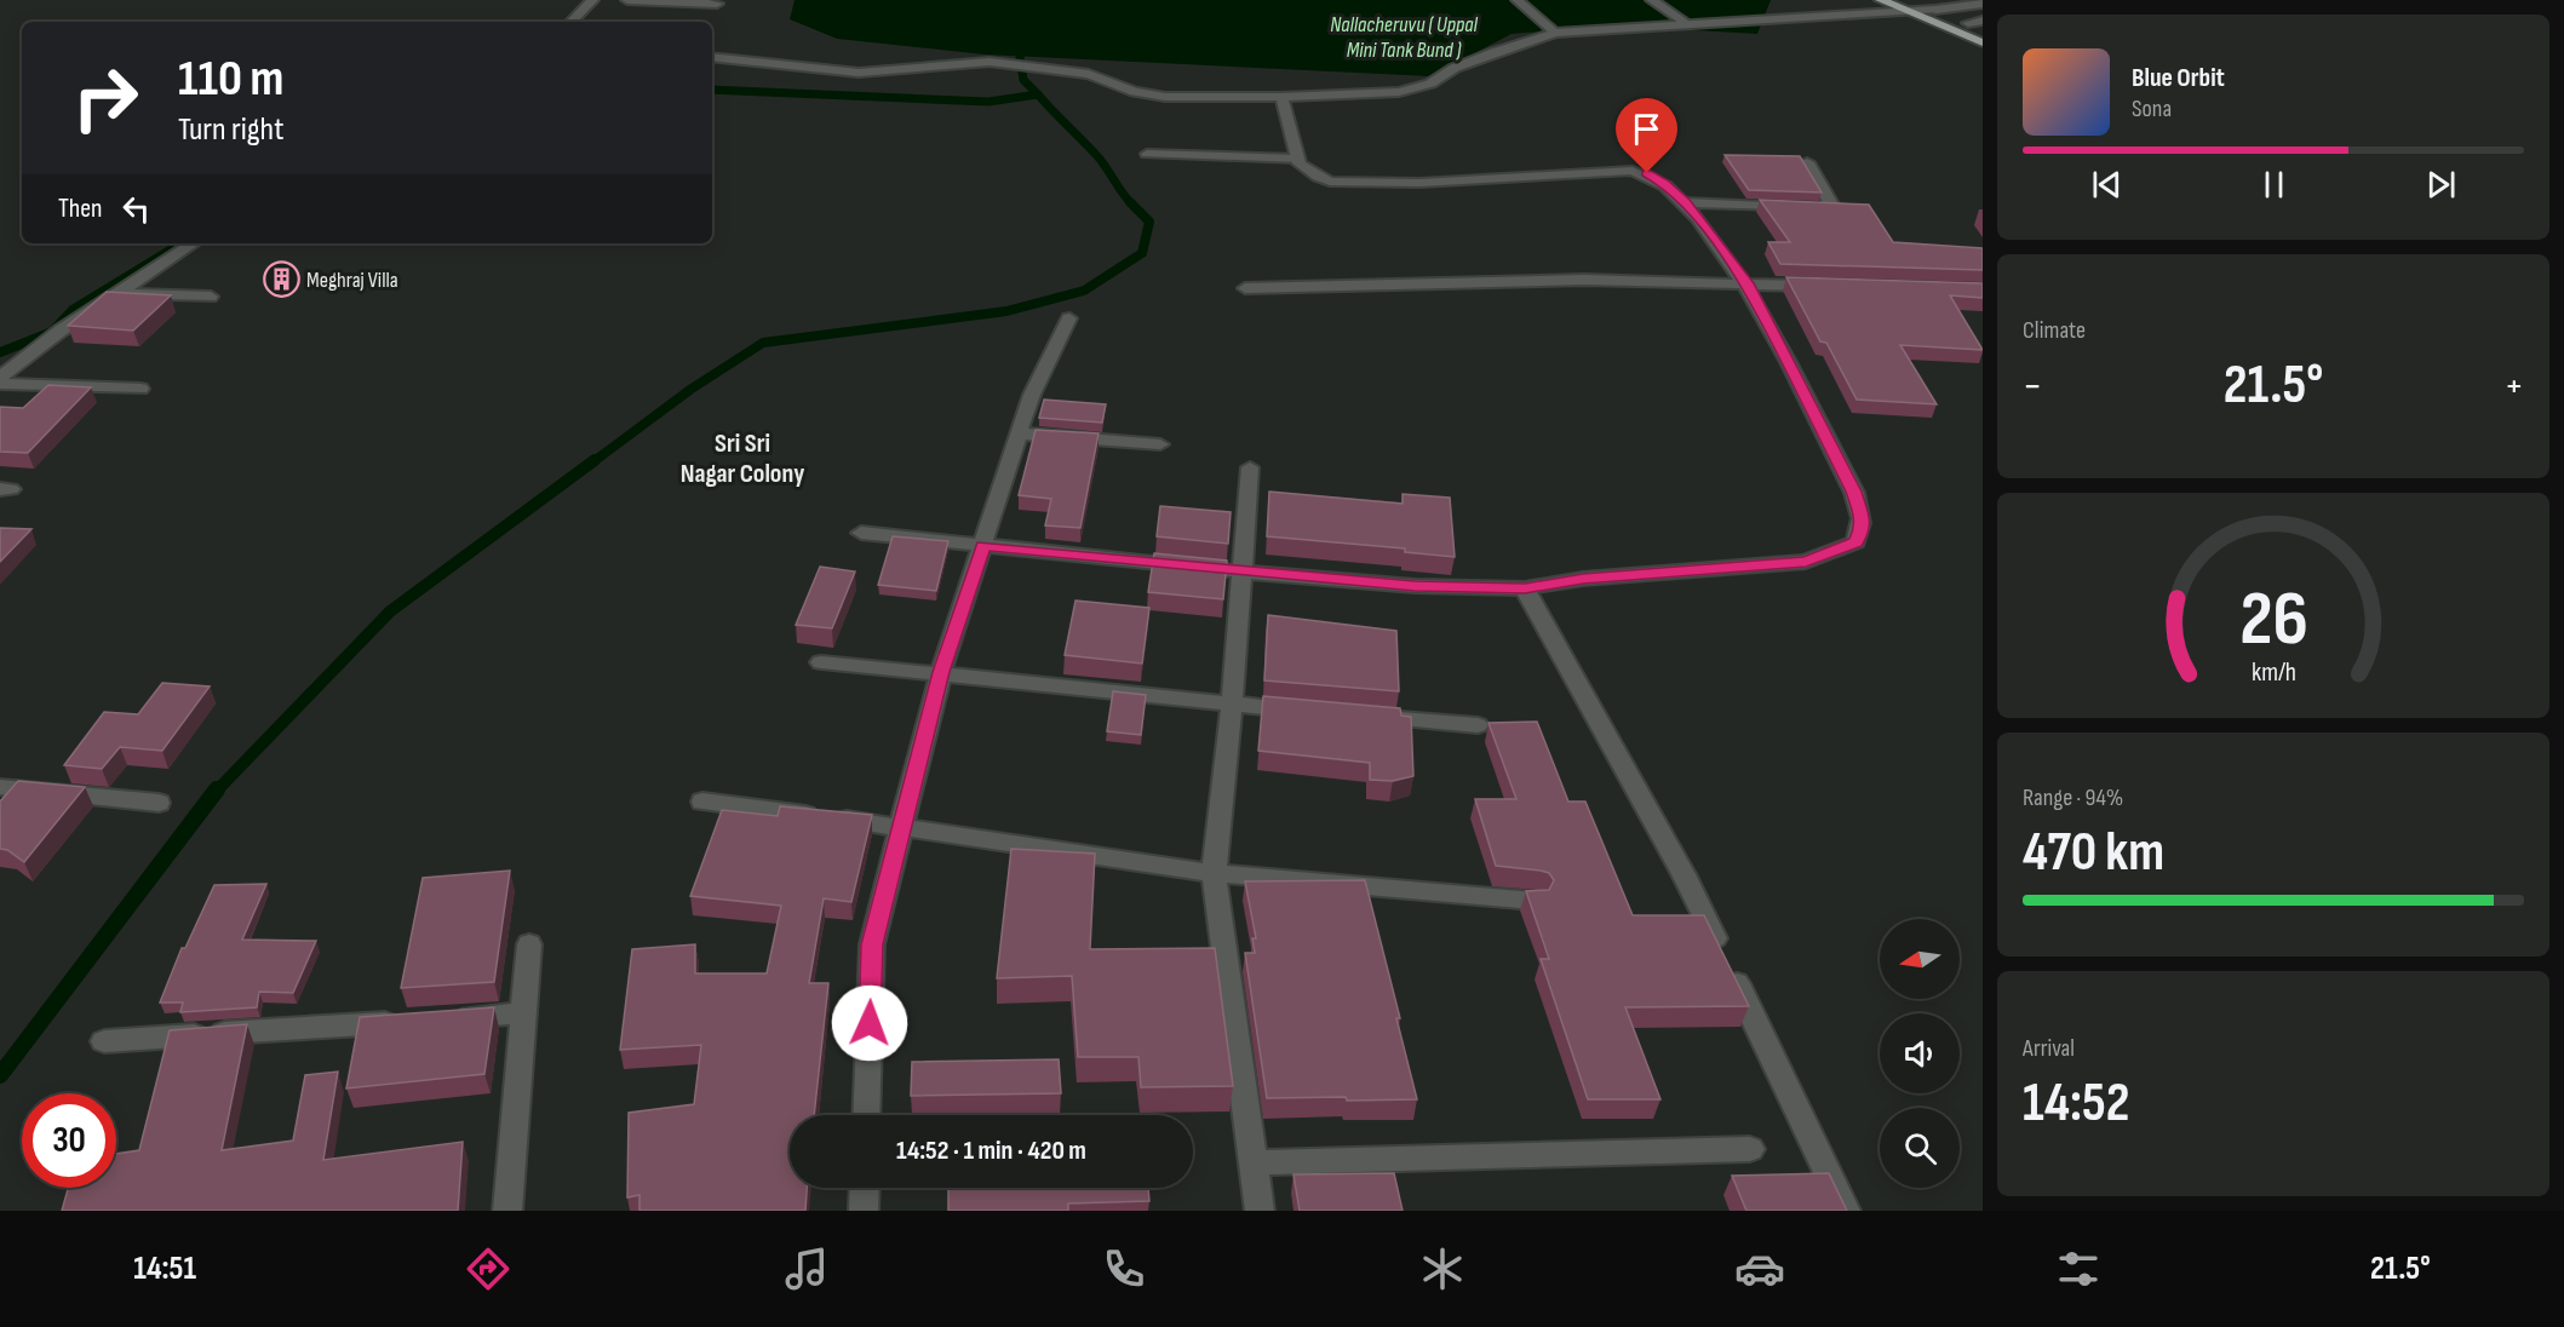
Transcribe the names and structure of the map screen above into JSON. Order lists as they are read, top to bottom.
{
  "districts": ["Sri Sri Nagar Colony"],
  "water": ["Nallacheruvu ( Uppal Mini Tank Bund )"],
  "places": {
    "building": ["Meghraj Villa"]
  },
  "north": "left",
  "page": {
    "turn": ["110 m", "Turn right"],
    "song": ["Blue Orbit", "Sona"],
    "then": "Then",
    "tile": [
      "Climate",
      ["Range · 94%", "470 km"],
      ["Arrival", "14:52"]
    ],
    "heat": ["−", "21.5°", "+"],
    "limit": "30",
    "trip": "14:52 · 1 min · 420 m",
    "tabs": ["14:51", "21.5°"],
    "gauge": ["26", "km/h"]
  }
}
